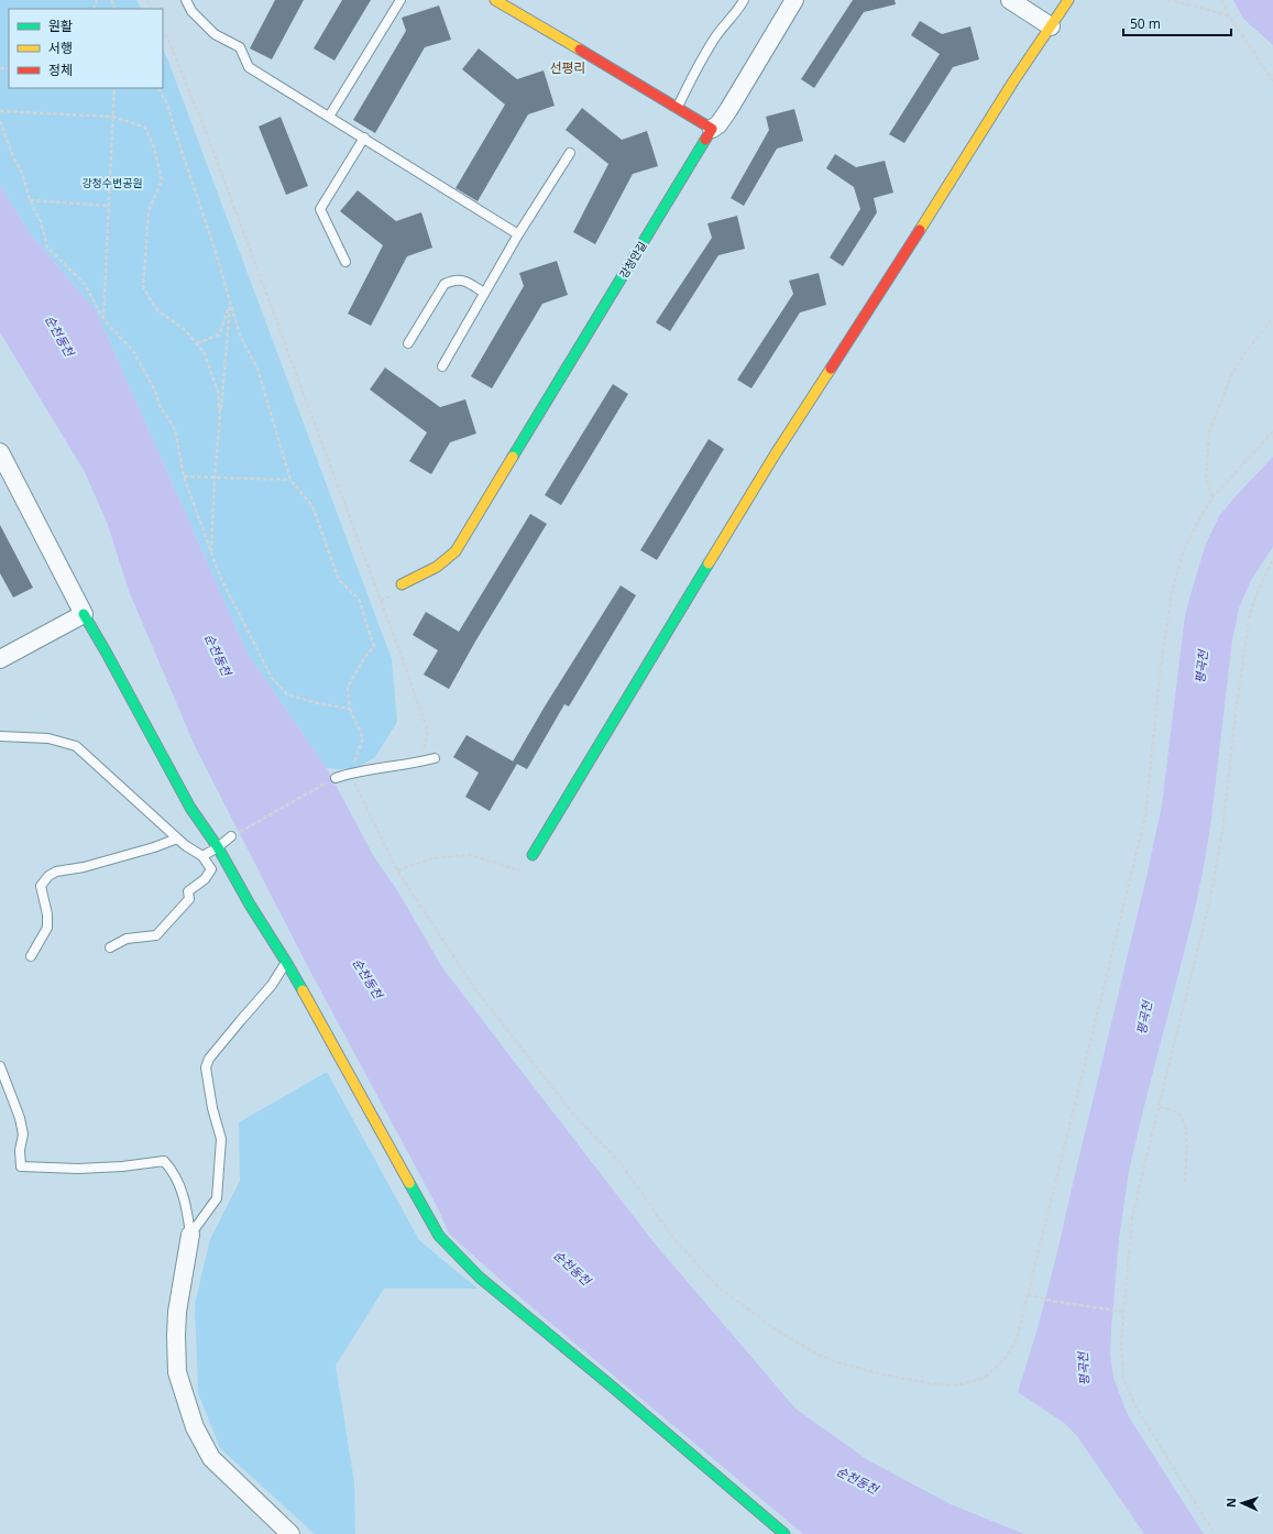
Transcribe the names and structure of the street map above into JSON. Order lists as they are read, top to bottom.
{
  "streets": {
    "street": ["강청안길"]
  },
  "districts": ["선평리"],
  "water": ["순천동천", "평곡천"],
  "parks": ["강청수변공원"],
  "legend": ["원활", "서행", "정체"],
  "scale_bar": "50 m",
  "north": "left"
}
